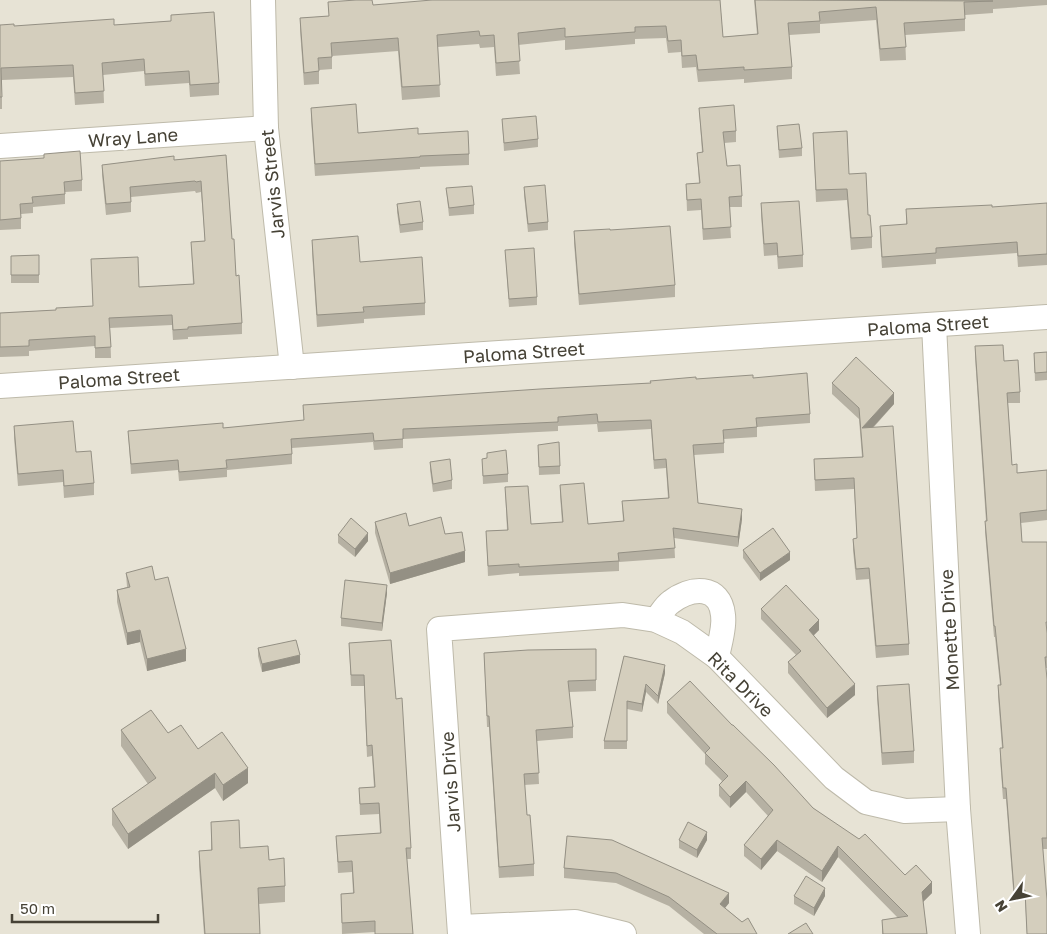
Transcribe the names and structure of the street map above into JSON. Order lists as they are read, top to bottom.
{
  "streets": {
    "street": [
      "Wray Lane",
      "Jarvis Street",
      "Paloma Street",
      "Monette Drive",
      "Rita Drive",
      "Jarvis Drive"
    ]
  },
  "crossings": [
    ["Wray Lane", "Jarvis Street"],
    ["Jarvis Street", "Paloma Street"],
    ["Paloma Street", "Monette Drive"],
    ["Monette Drive", "Rita Drive"],
    ["Rita Drive", "Jarvis Drive"]
  ],
  "scale_bar": "50 m",
  "north": "bottom left"
}
